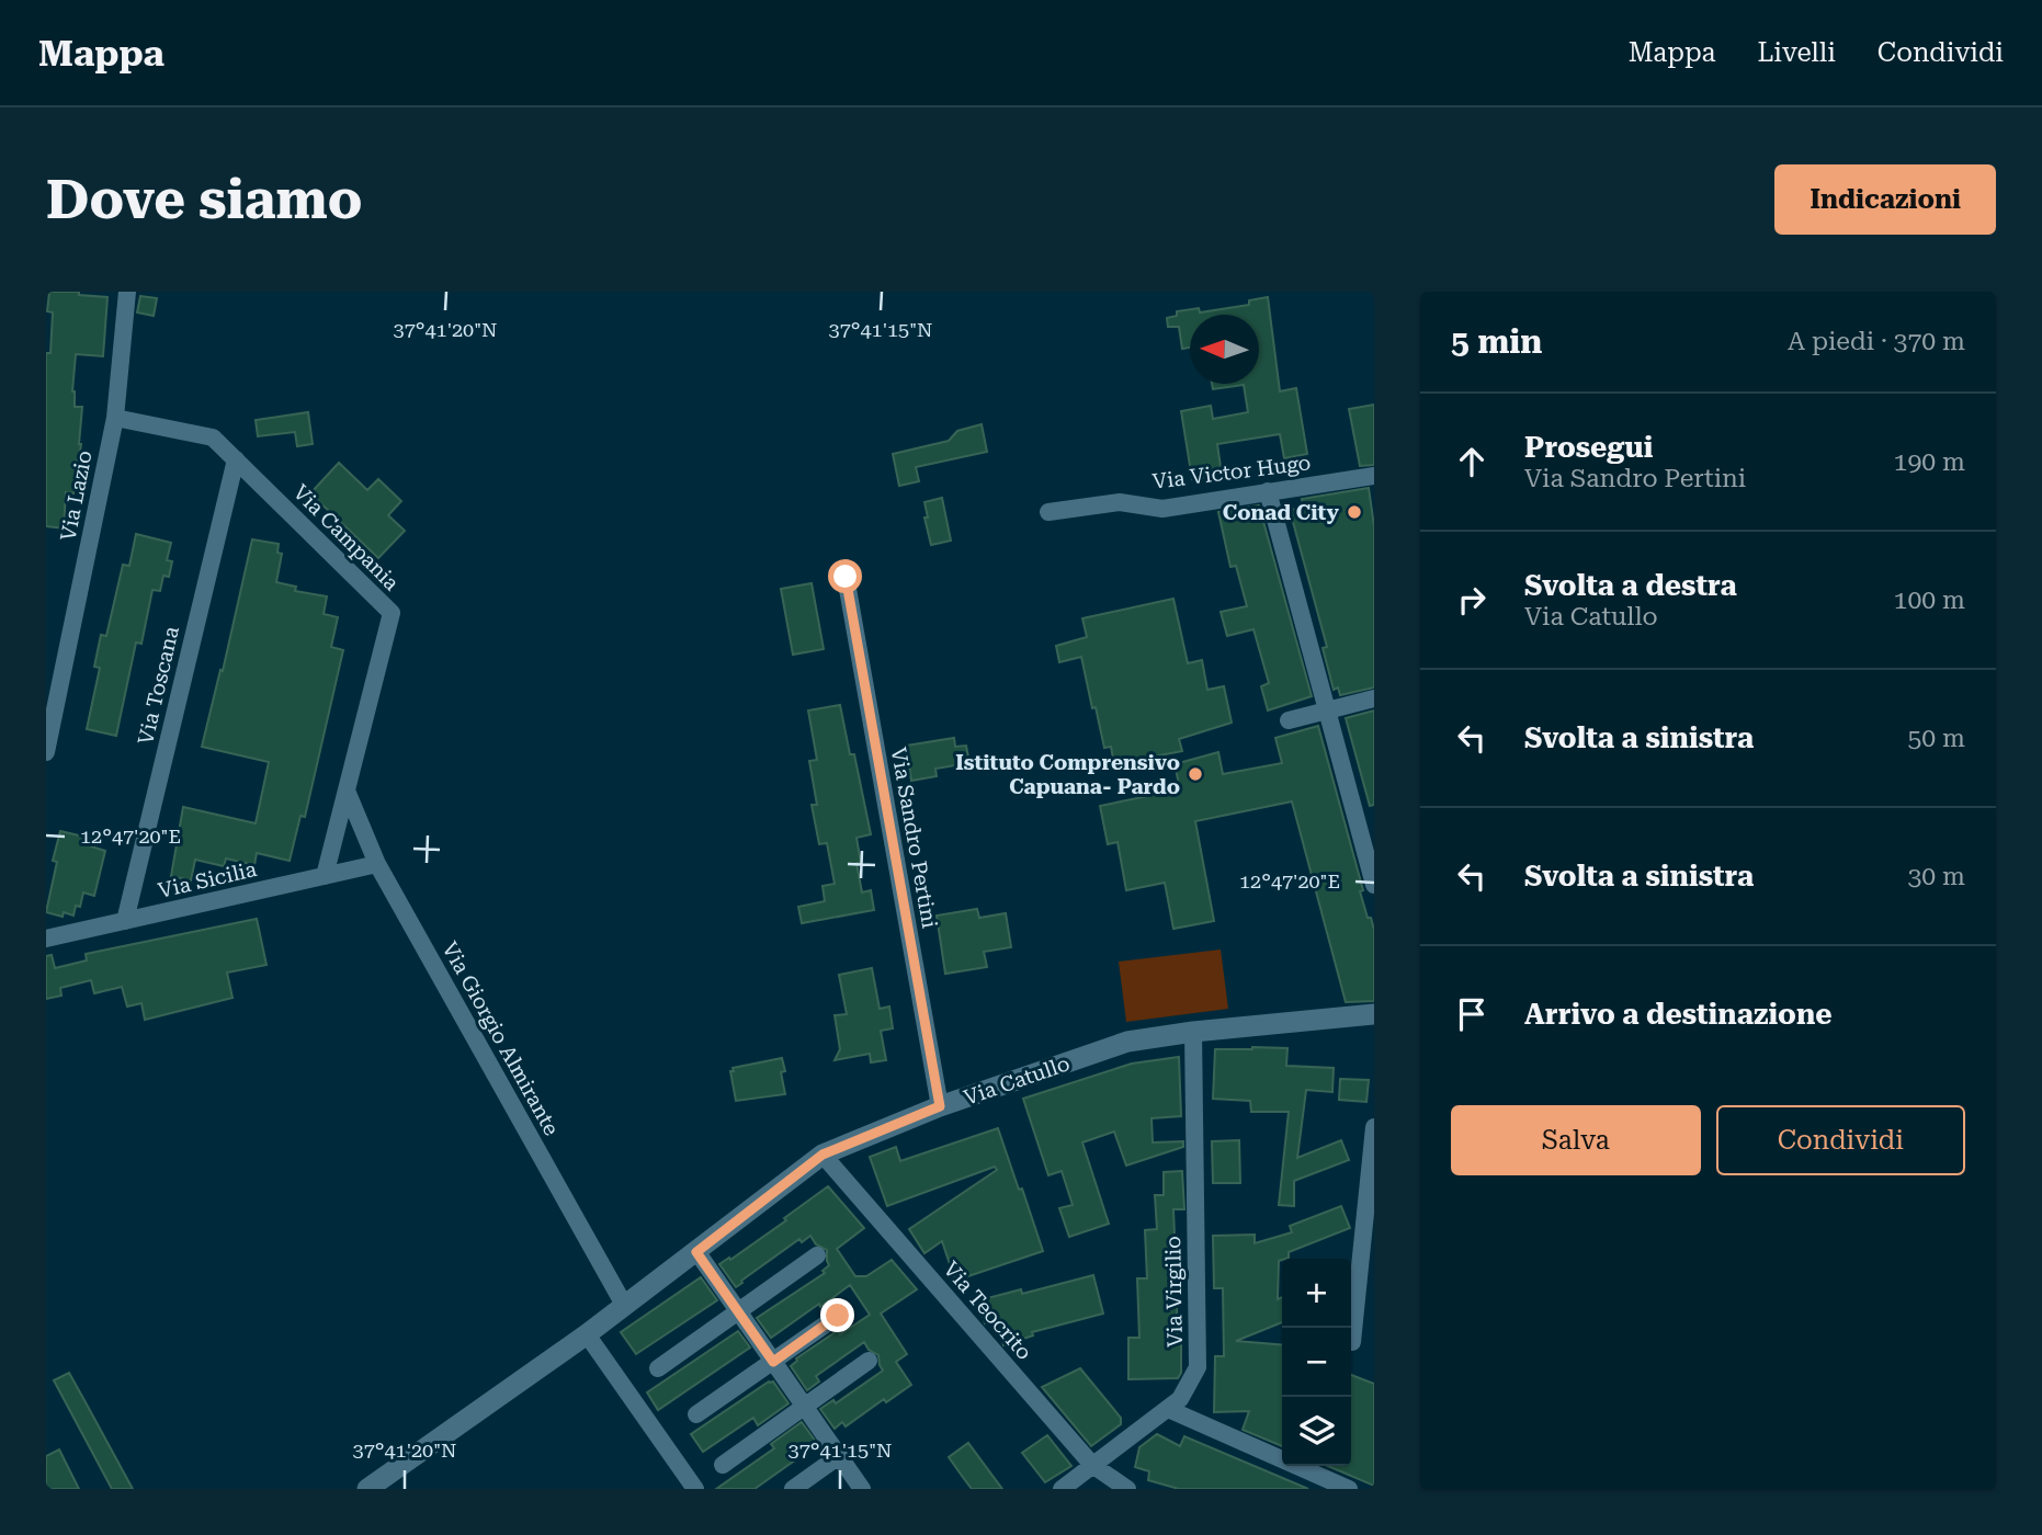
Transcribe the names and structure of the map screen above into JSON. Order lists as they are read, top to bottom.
{
  "streets": {
    "street": [
      "Via Victor Hugo",
      "Via Lazio",
      "Via Campania",
      "Via Toscana",
      "Via Sandro Pertini",
      "Via Sicilia",
      "Via Giorgio Almirante",
      "Via Catullo",
      "Via Virgilio",
      "Via Teocrito"
    ]
  },
  "crossings": [
    ["Via Lazio", "Via Campania"],
    ["Via Campania", "Via Toscana"],
    ["Via Campania", "Via Sicilia"],
    ["Via Campania", "Via Giorgio Almirante"],
    ["Via Toscana", "Via Sicilia"],
    ["Via Sandro Pertini", "Via Catullo"],
    ["Via Sicilia", "Via Giorgio Almirante"],
    ["Via Giorgio Almirante", "Via Catullo"],
    ["Via Catullo", "Via Virgilio"],
    ["Via Catullo", "Via Teocrito"],
    ["Via Virgilio", "Via Teocrito"]
  ],
  "places": ["Conad City", "Istituto Comprensivo Capuana- Pardo"],
  "north": "left",
  "page": {
    "header": "Mappa",
    "nav": ["Mappa", "Livelli", "Condividi"],
    "buttons": [
      "Indicazioni",
      ["Salva", "Condividi"]
    ],
    "title": "Dove siamo",
    "heading": ["5 min", "A piedi · 370 m"],
    "list": [
      ["Prosegui", "Via Sandro Pertini", "190 m"],
      ["Svolta a destra", "Via Catullo", "100 m"],
      ["Svolta a sinistra", "50 m"],
      ["Svolta a sinistra", "30 m"],
      "Arrivo a destinazione"
    ],
    "map_buttons": ["+", "−"]
  },
  "coordinates": ["37°41'20\"N", "37°41'15\"N", "12°47'20\"E"]
}
